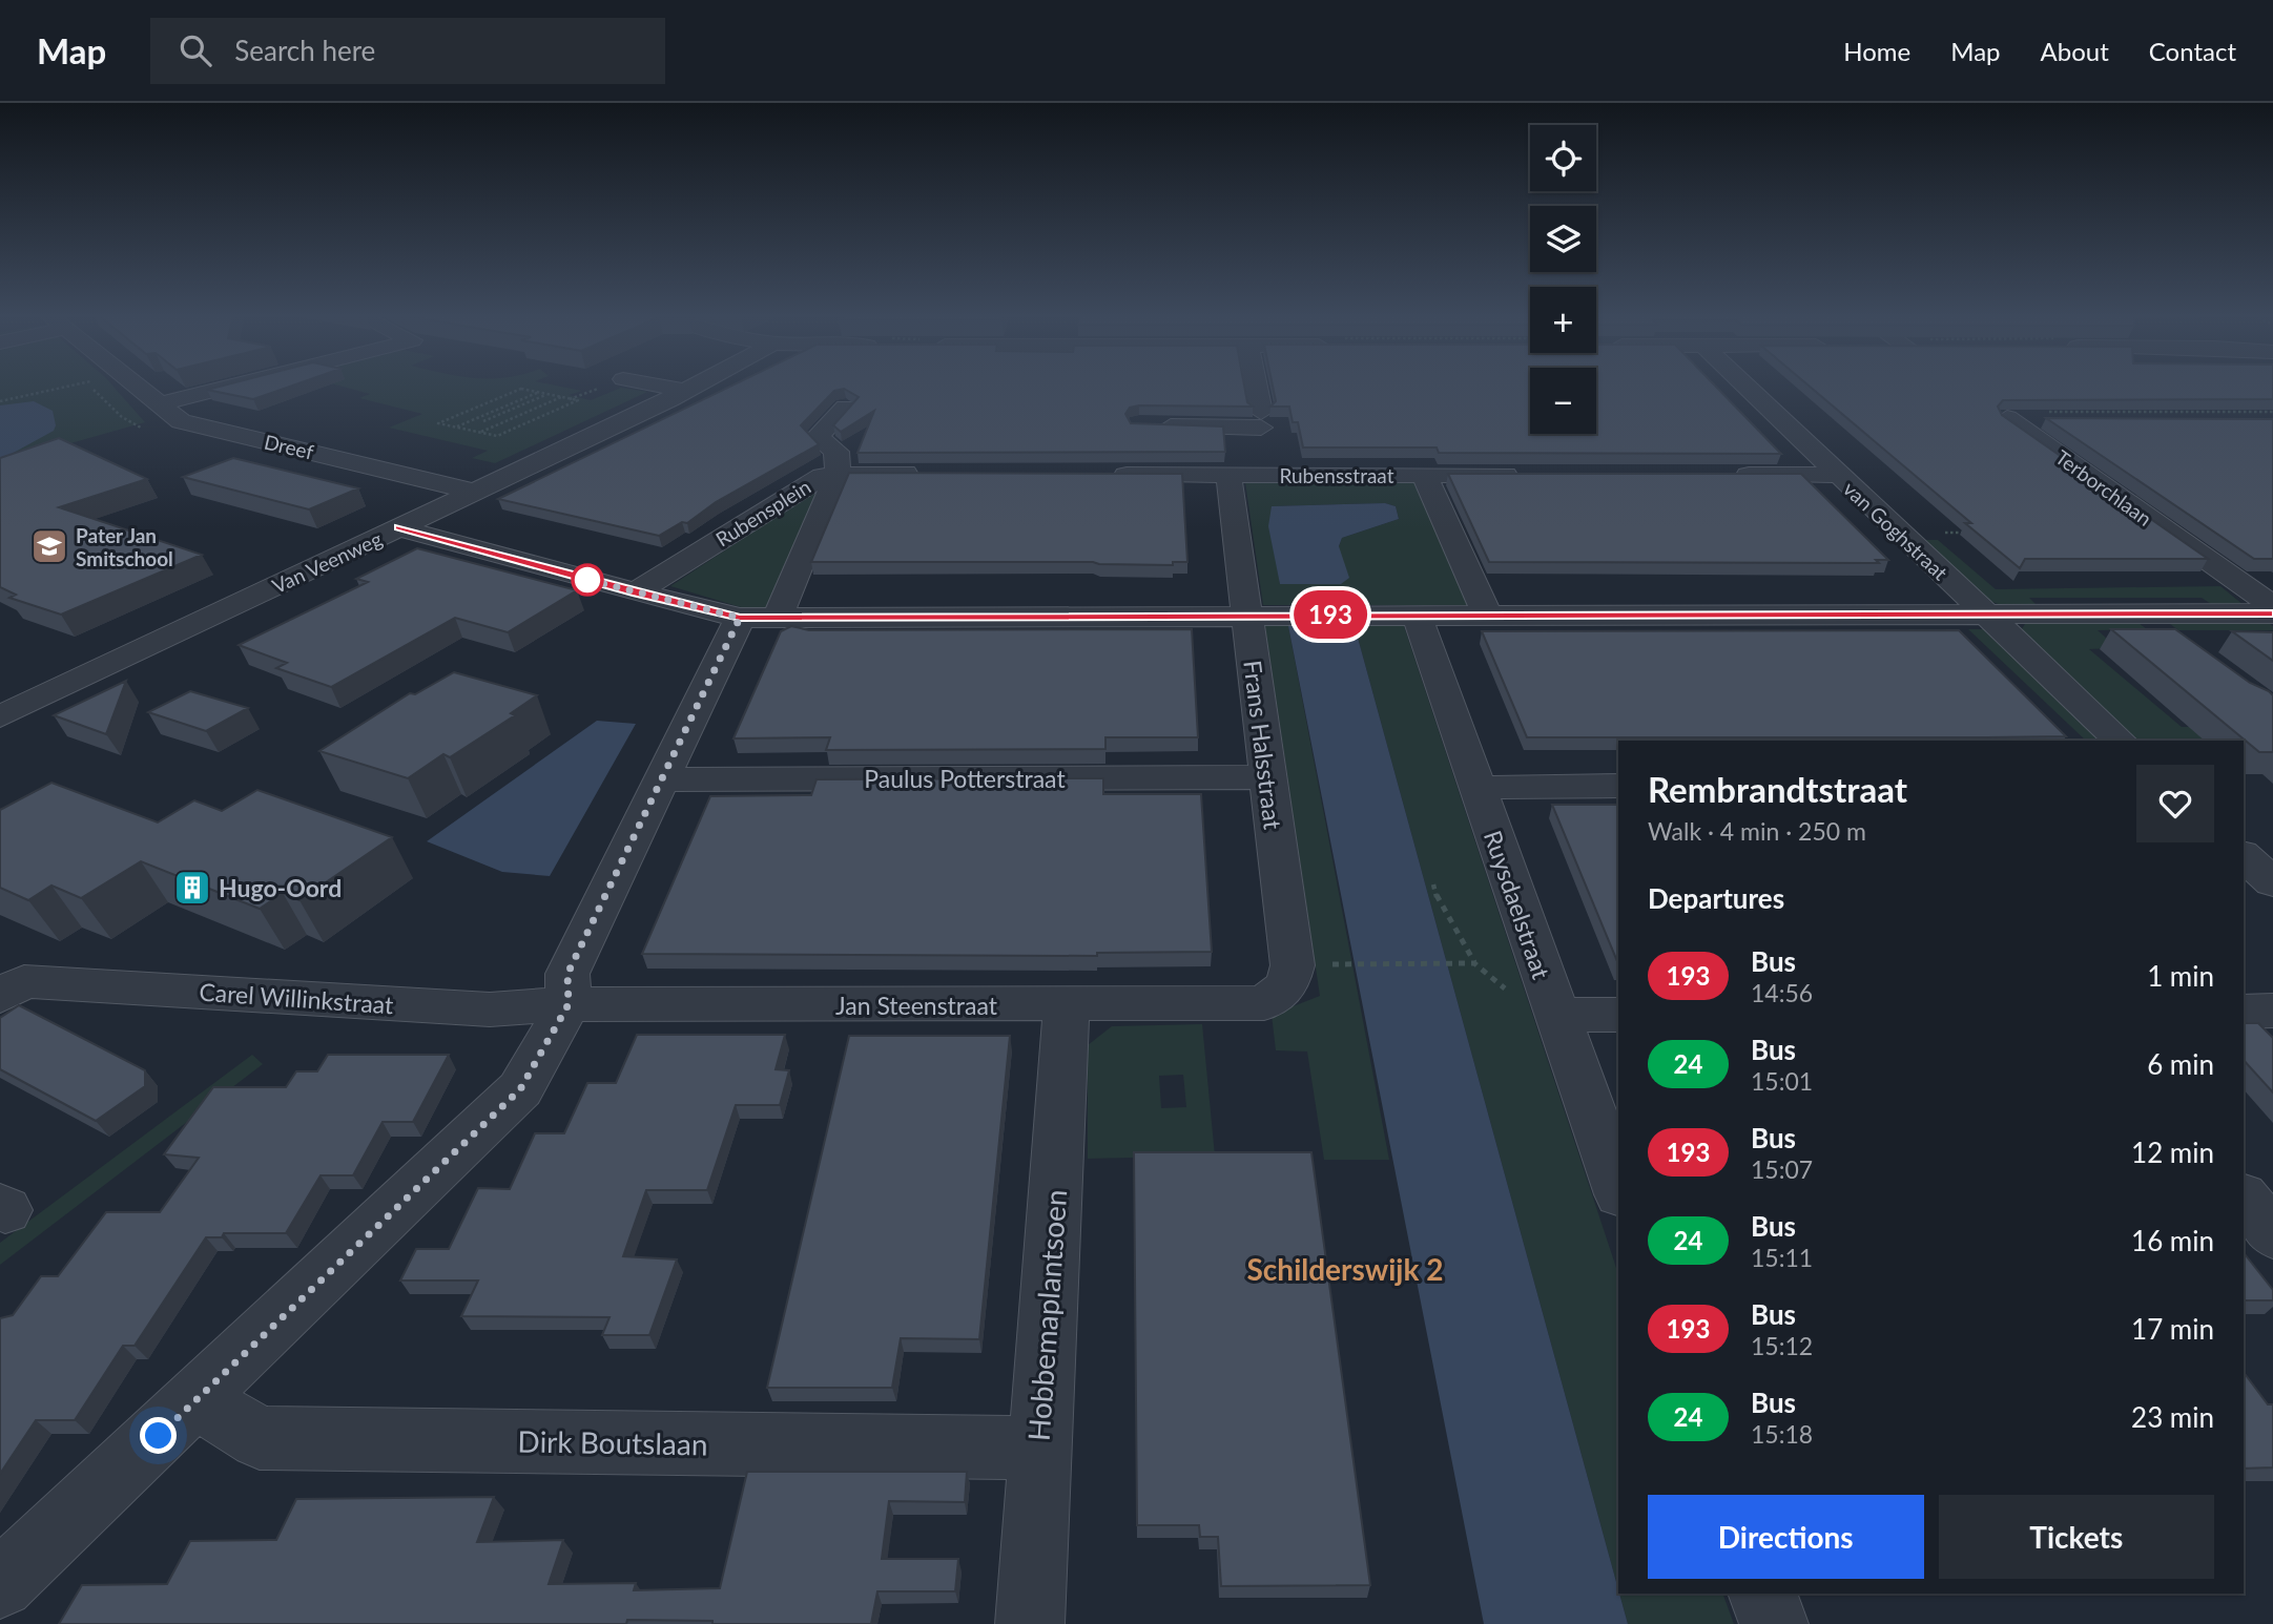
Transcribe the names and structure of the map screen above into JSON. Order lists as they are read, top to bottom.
{
  "streets": {
    "street": [
      "Dreef",
      "Rubensstraat",
      "Terborchlaan",
      "Rubensplein",
      "van Goghstraat",
      "Van Veenweg",
      "Frans Halsstraat",
      "Paulus Potterstraat",
      "Ruysdaelstraat",
      "Carel Willinkstraat",
      "Jan Steenstraat",
      "Hobbemaplantsoen",
      "Dirk Boutslaan"
    ]
  },
  "crossings": [
    ["Dreef", "Van Veenweg"],
    ["Rubensstraat", "Frans Halsstraat"],
    ["Frans Halsstraat", "Paulus Potterstraat"],
    ["Frans Halsstraat", "Jan Steenstraat"],
    ["Carel Willinkstraat", "Jan Steenstraat"],
    ["Jan Steenstraat", "Hobbemaplantsoen"],
    ["Hobbemaplantsoen", "Dirk Boutslaan"]
  ],
  "districts": ["Schilderswijk 2"],
  "places": {
    "school or university": ["Pater Jan Smitschool"],
    "building": ["Hugo-Oord"]
  },
  "lines": ["bus line 193"],
  "page": {
    "header": "Map",
    "search": "Search here",
    "nav": [
      "Home",
      "Map",
      "About",
      "Contact"
    ],
    "on_map": "193",
    "map_buttons": ["+", "−"],
    "heading": [
      ["Rembrandtstraat", "Walk · 4 min · 250 m"],
      "Departures"
    ],
    "list": [
      {
        "mark": "193",
        "name": "Bus",
        "note": "14:56",
        "value": "1 min"
      },
      {
        "mark": "24",
        "name": "Bus",
        "note": "15:01",
        "value": "6 min"
      },
      {
        "mark": "193",
        "name": "Bus",
        "note": "15:07",
        "value": "12 min"
      },
      {
        "mark": "24",
        "name": "Bus",
        "note": "15:11",
        "value": "16 min"
      },
      {
        "mark": "193",
        "name": "Bus",
        "note": "15:12",
        "value": "17 min"
      },
      {
        "mark": "24",
        "name": "Bus",
        "note": "15:18",
        "value": "23 min"
      }
    ],
    "buttons": ["Directions", "Tickets"]
  }
}
